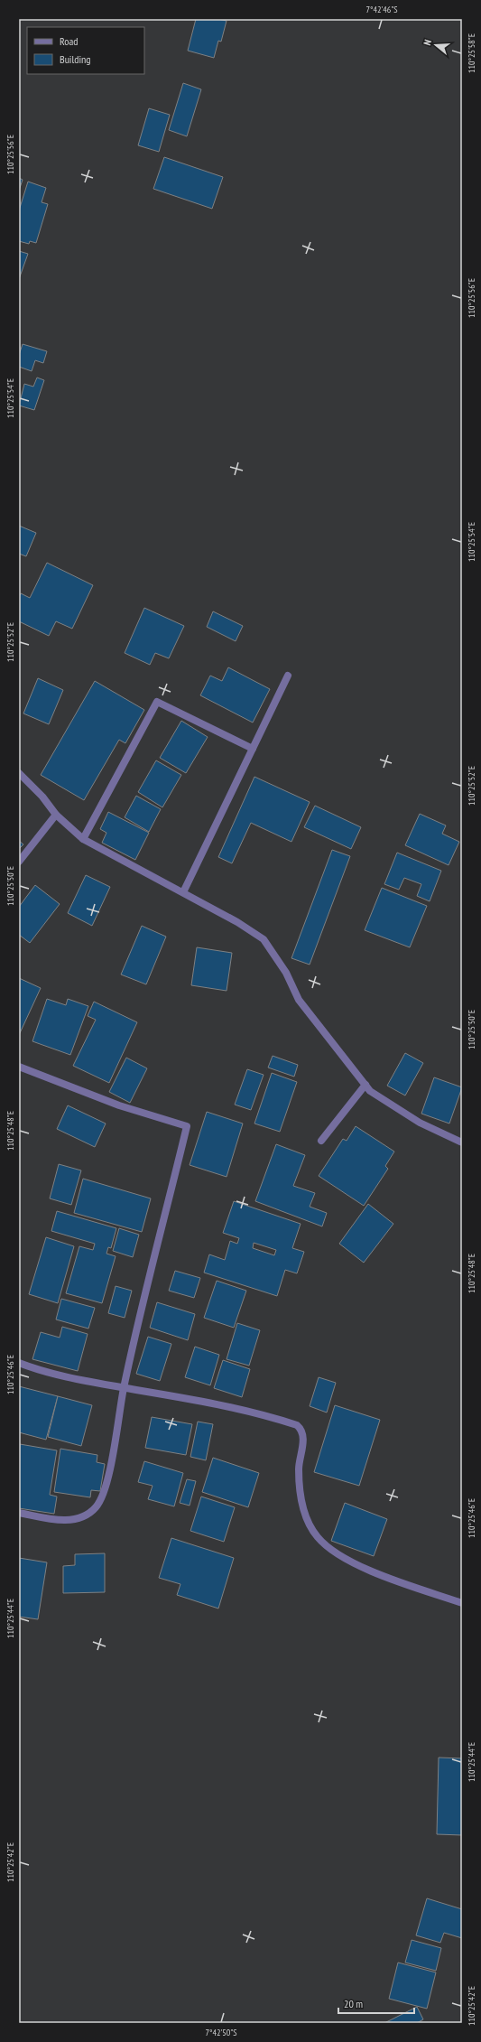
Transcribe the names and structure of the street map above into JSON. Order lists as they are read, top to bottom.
{
  "legend": ["Road", "Building"],
  "scale_bar": "20 m",
  "north": "left",
  "coordinates": [
    "7°42'46\"S",
    "110°25'58\"E",
    "110°25'56\"E",
    "110°25'54\"E",
    "110°25'52\"E",
    "110°25'50\"E",
    "110°25'48\"E",
    "110°25'46\"E",
    "110°25'44\"E",
    "110°25'42\"E",
    "7°42'50\"S"
  ]
}
